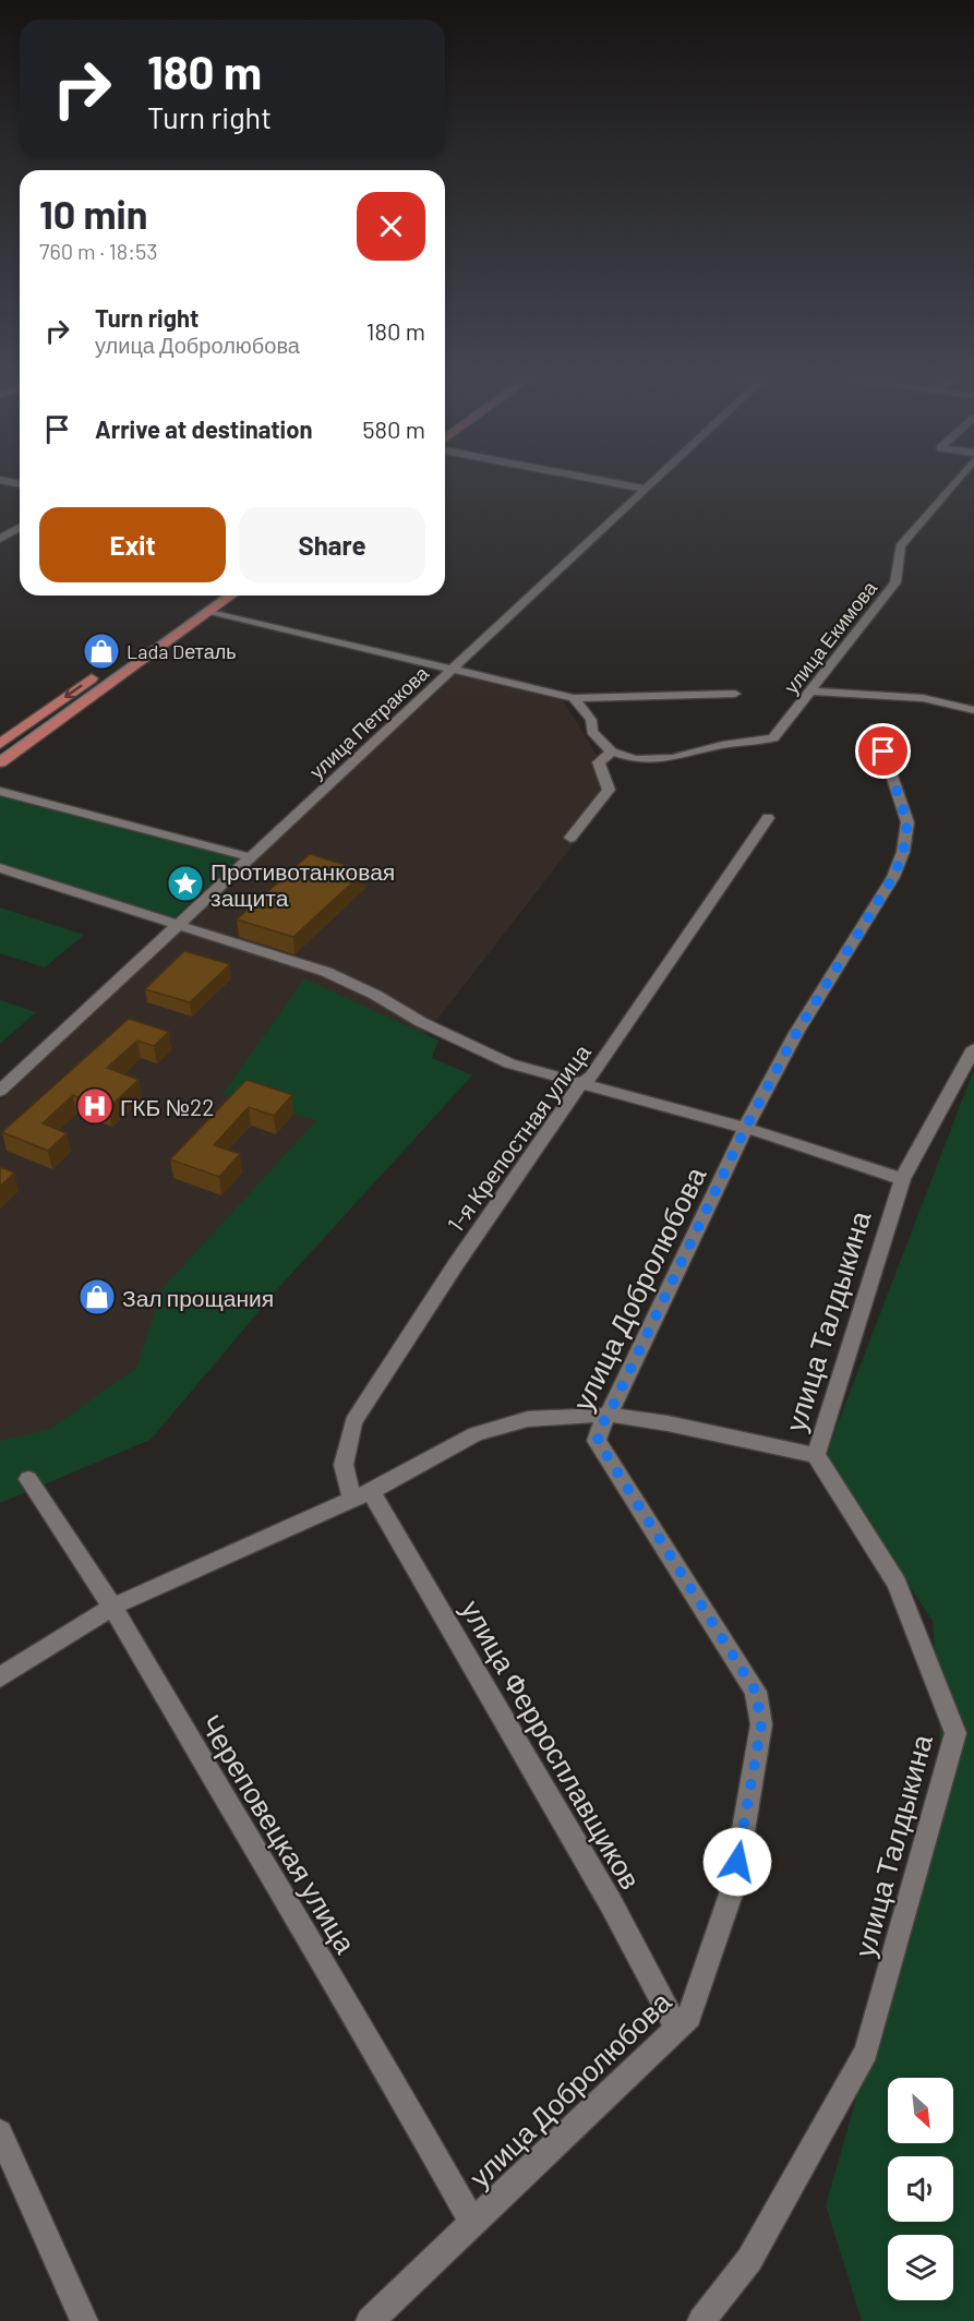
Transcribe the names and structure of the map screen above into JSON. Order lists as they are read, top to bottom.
{
  "streets": {
    "street": [
      "улица Екимова",
      "улица Петракова",
      "1-я Крепостная улица",
      "улица Добролюбова",
      "улица Талдыкина",
      "улица Ферросплавщиков",
      "Череповецкая улица"
    ]
  },
  "crossings": [
    ["1-я Крепостная улица", "улица Ферросплавщиков"],
    ["улица Добролюбова", "улица Ферросплавщиков"],
    ["улица Добролюбова", "Череповецкая улица"]
  ],
  "places": {
    "shop": ["Lada Dеталь", "Зал прощания"],
    "place": ["Противотанковая защита"],
    "hospital": ["ГКБ №22"]
  },
  "north": "bottom right",
  "page": {
    "turn": ["180 m", "Turn right"],
    "heading": ["10 min", "760 m · 18:53"],
    "list": [
      {
        "name": "Turn right",
        "note": "улица Добролюбова",
        "value": "180 m"
      },
      {
        "name": "Arrive at destination",
        "value": "580 m"
      }
    ],
    "buttons": ["Exit", "Share"]
  }
}
